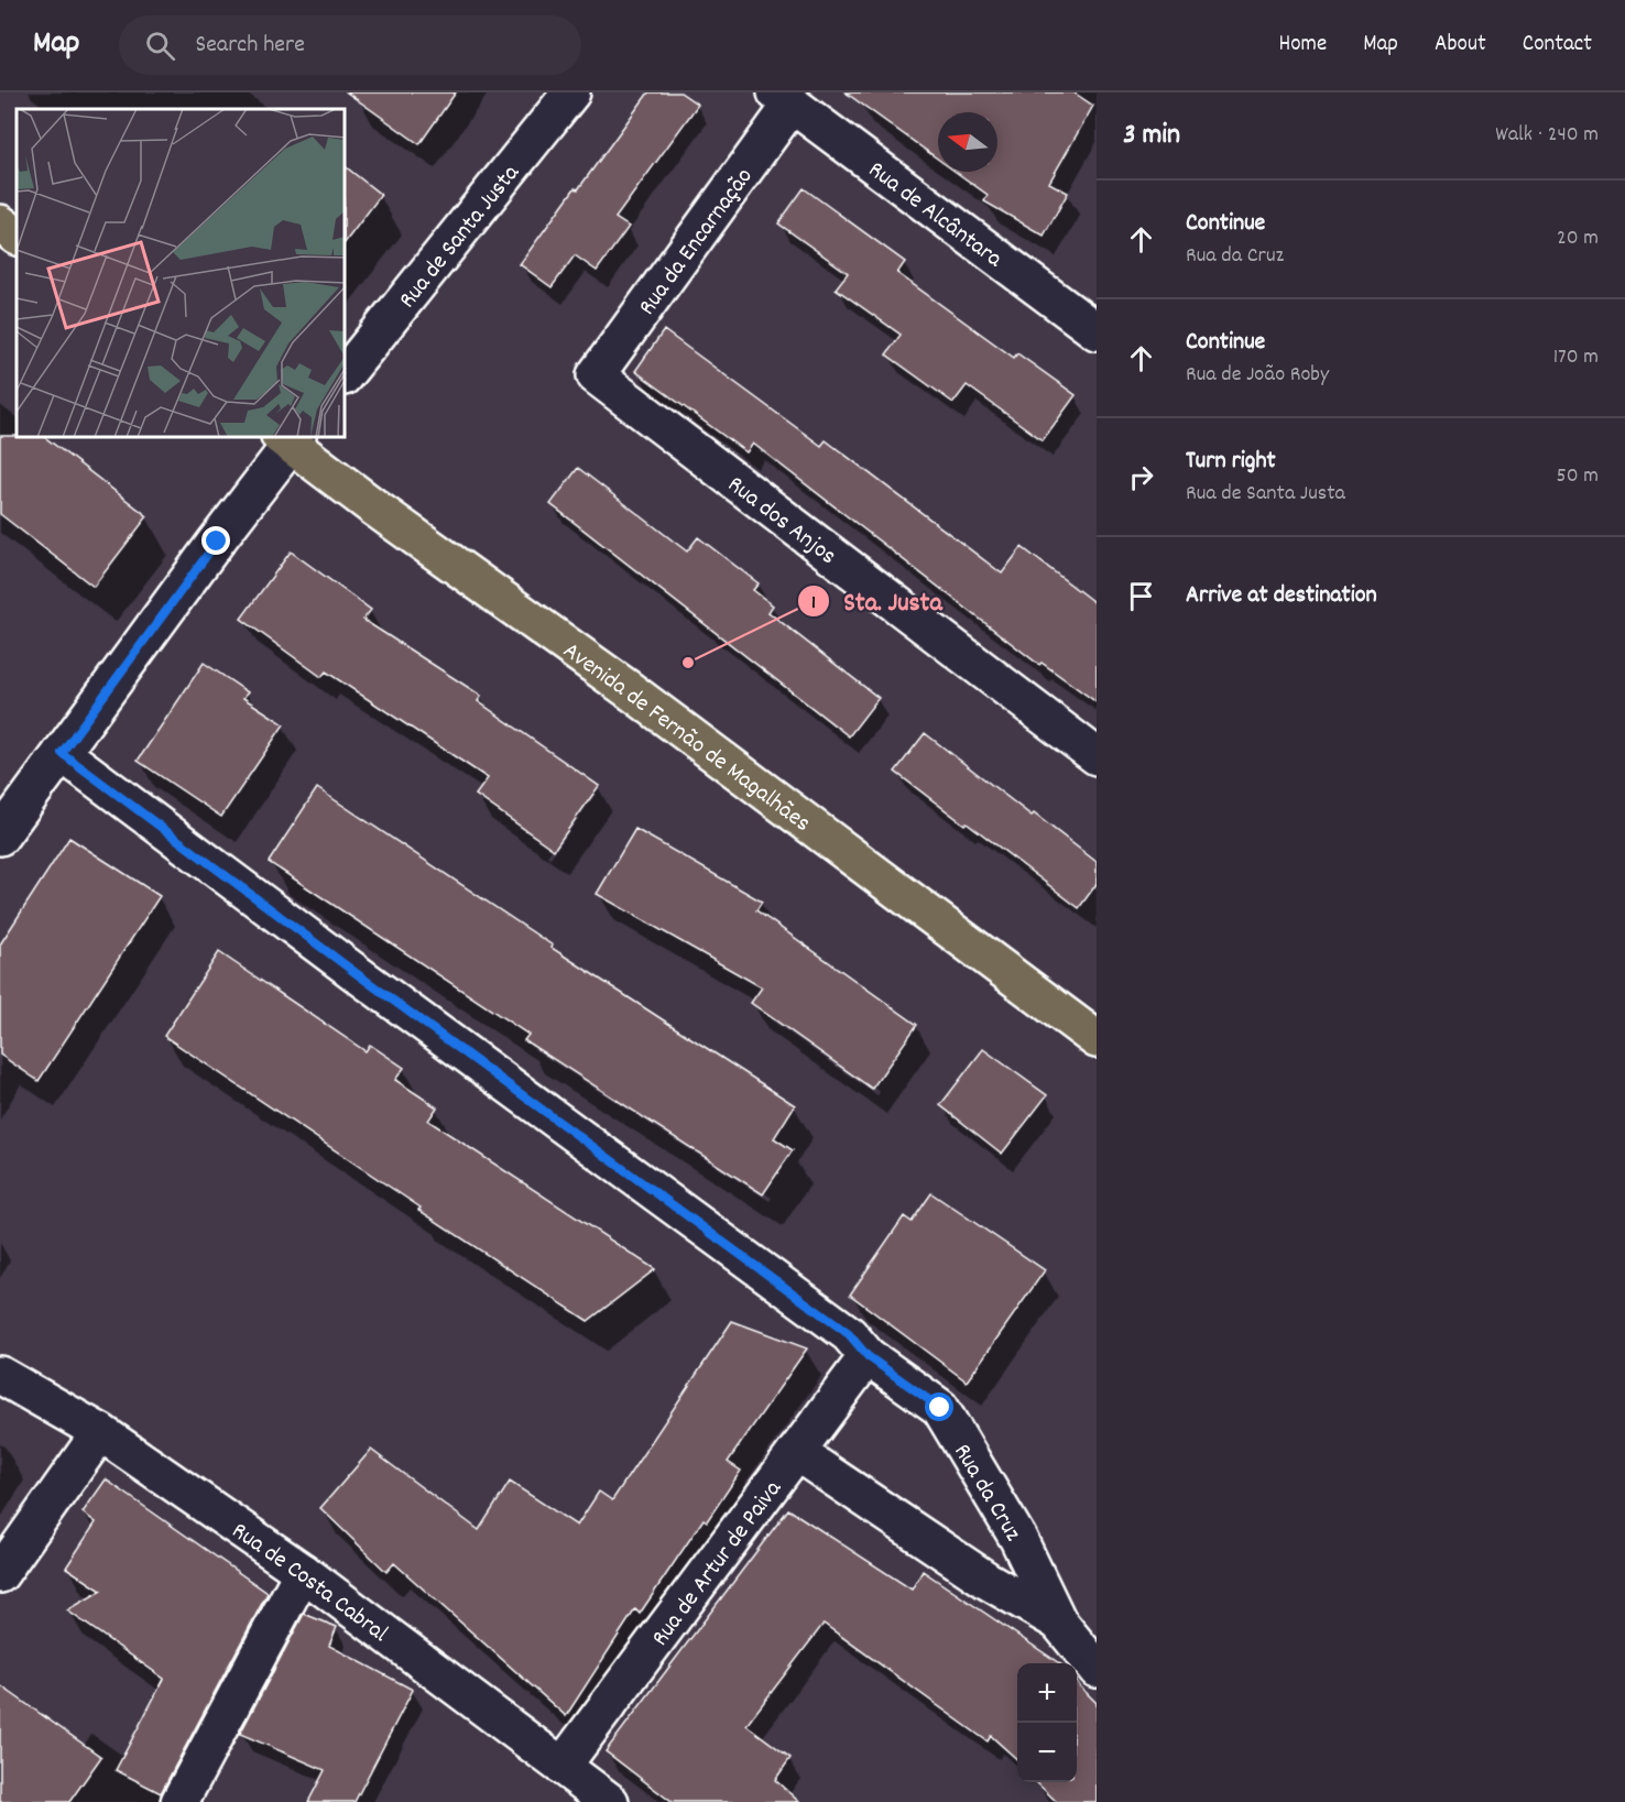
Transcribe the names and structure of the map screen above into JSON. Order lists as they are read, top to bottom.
{
  "streets": {
    "main road": ["Avenida de Fernão de Magalhães"],
    "street": [
      "Rua de Alcântara",
      "Rua de Santa Justa",
      "Rua da Encarnação",
      "Rua dos Anjos",
      "Rua da Cruz",
      "Rua de Artur de Paiva",
      "Rua de Costa Cabral"
    ]
  },
  "crossings": [
    ["Rua de Alcântara", "Rua da Encarnação"],
    ["Rua da Encarnação", "Rua dos Anjos"],
    ["Rua da Cruz", "Rua de Artur de Paiva"],
    ["Rua de Artur de Paiva", "Rua de Costa Cabral"]
  ],
  "places": ["Sta. Justa"],
  "north": "left",
  "page": {
    "header": "Map",
    "search": "Search here",
    "nav": [
      "Home",
      "Map",
      "About",
      "Contact"
    ],
    "heading": ["3 min", "Walk · 240 m"],
    "list": [
      ["Continue", "Rua da Cruz", "20 m"],
      ["Continue", "Rua de João Roby", "170 m"],
      ["Turn right", "Rua de Santa Justa", "50 m"],
      "Arrive at destination"
    ],
    "map_buttons": ["+", "−"]
  }
}
